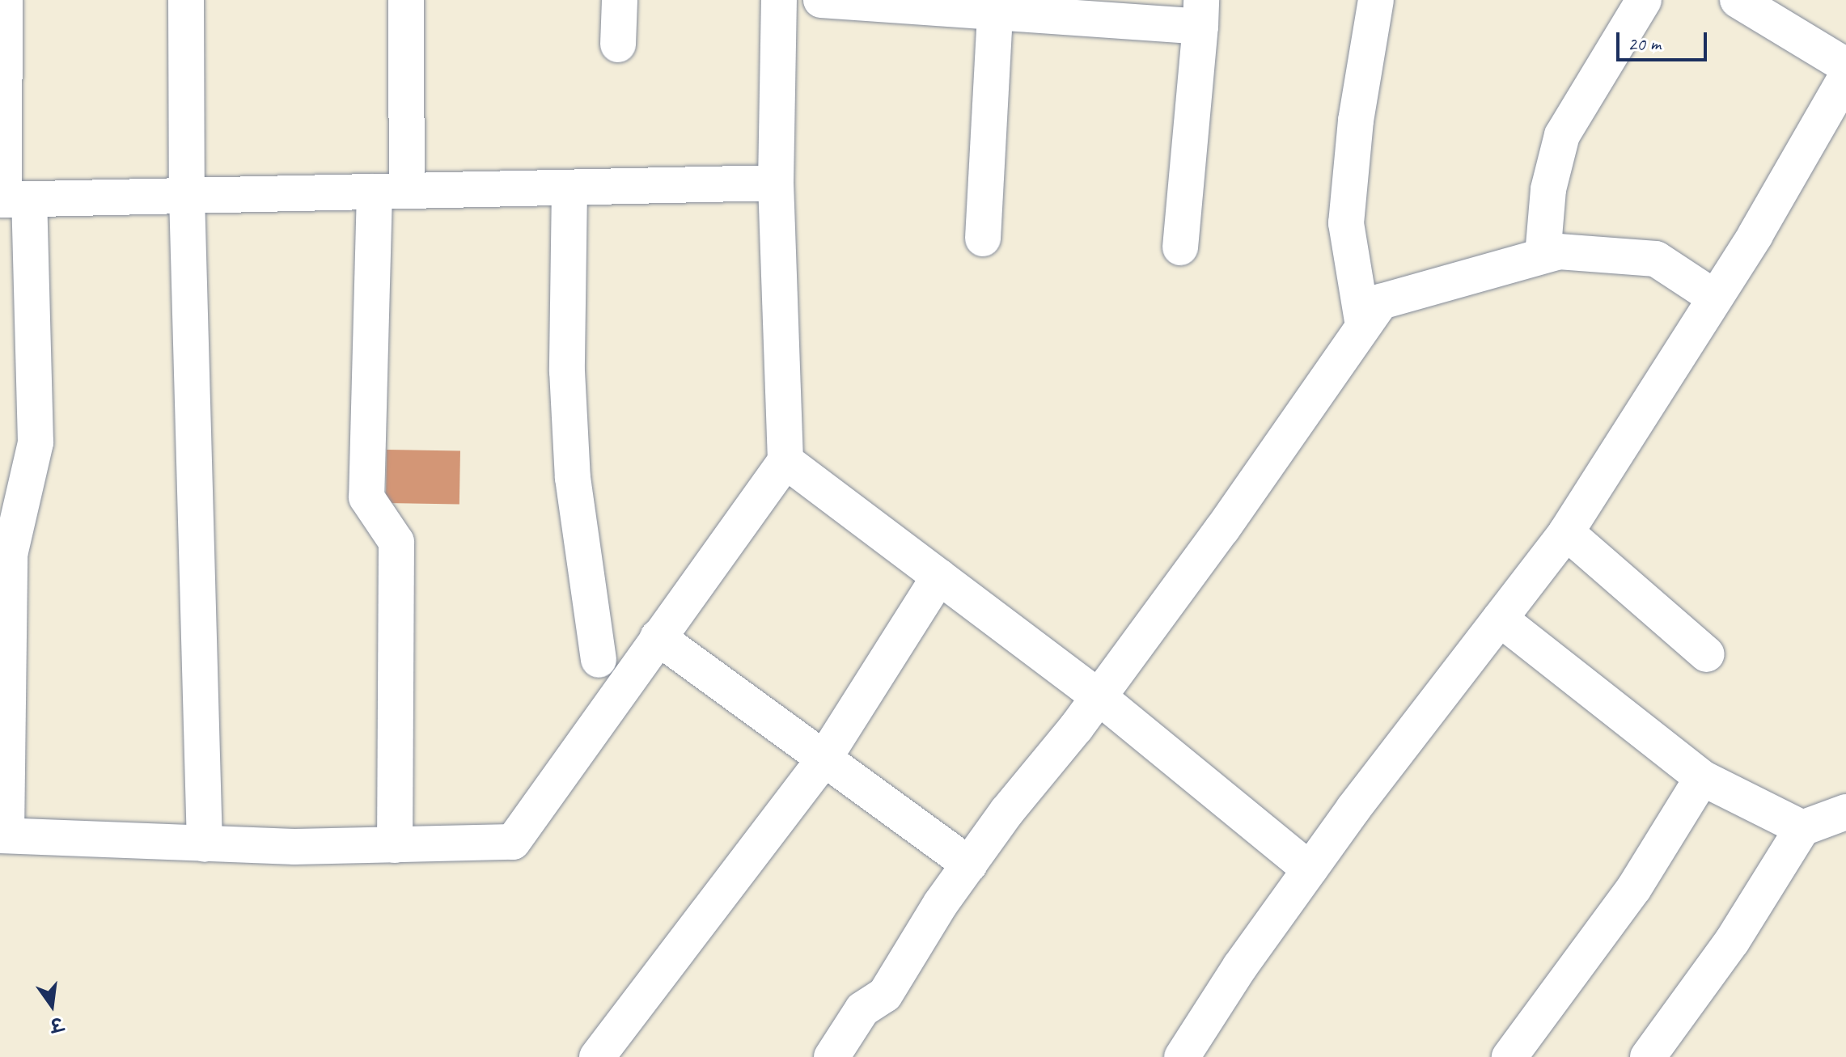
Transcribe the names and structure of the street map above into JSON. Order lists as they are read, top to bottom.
{
  "scale_bar": "20 m",
  "north": "bottom"
}
